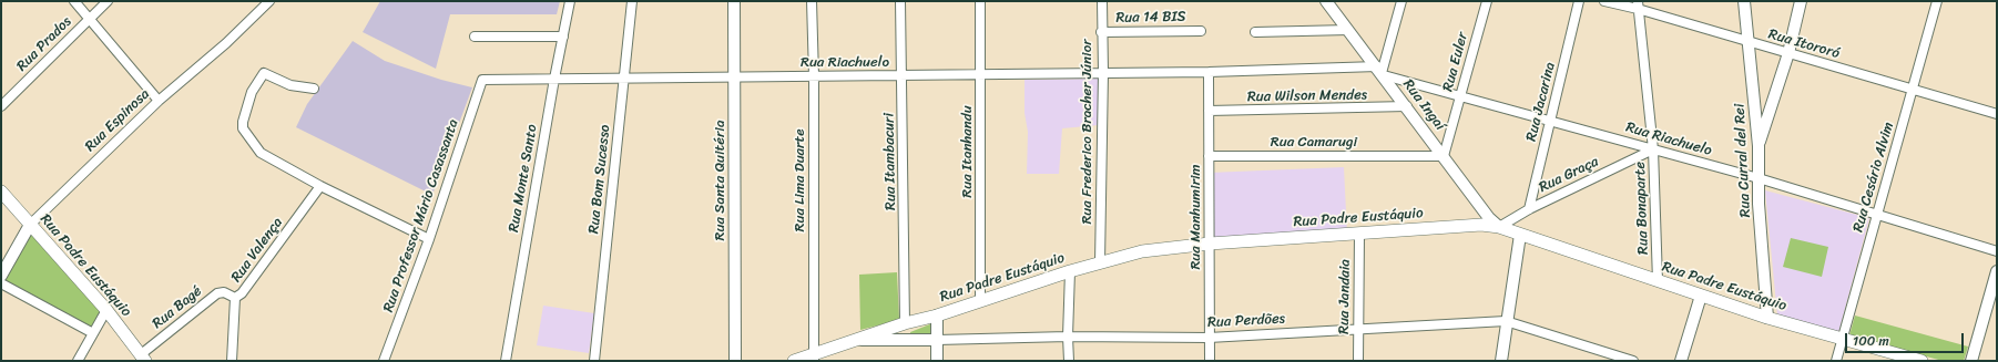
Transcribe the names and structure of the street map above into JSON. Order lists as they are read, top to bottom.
{
  "streets": {
    "main road": ["Rua Padre Eustáquio"],
    "street": [
      "Rua 14 BIS",
      "Rua Prados",
      "Rua Itororó",
      "Rua Euler",
      "Rua Riachuelo",
      "Rua Wilson Mendes",
      "Rua Jacarina",
      "Rua Ingaí",
      "Rua Espinosa",
      "Rua Frederico Bracher Júnior",
      "Rua Camarugi",
      "Rua Itanhandu",
      "Rua Curral del Rei",
      "Rua Itambacuri",
      "Rua Graça",
      "Rua Cesário Alvim",
      "Rua Monte Santo",
      "Rua Bom Sucesso",
      "Rua Santa Quitéria",
      "Rua Lima Duarte",
      "Rua Bonaparte",
      "Rua Professor Mário Casassanta",
      "Rua Manhumirim",
      "Rua Valença",
      "Rua Jandaia",
      "Rua Bagé",
      "Rua Perdões"
    ]
  },
  "crossings": [
    ["Rua 14 BIS", "Rua Frederico Bracher Júnior"],
    ["Rua Itororó", "Rua Curral del Rei"],
    ["Rua Itororó", "Rua Cesário Alvim"],
    ["Rua Itororó", "Rua Bonaparte"],
    ["Rua Euler", "Rua Riachuelo"],
    ["Rua Euler", "Rua Ingaí"],
    ["Rua Euler", "Rua Camarugi"],
    ["Rua Riachuelo", "Rua Jacarina"],
    ["Rua Riachuelo", "Rua Ingaí"],
    ["Rua Riachuelo", "Rua Frederico Bracher Júnior"],
    ["Rua Riachuelo", "Rua Itanhandu"],
    ["Rua Riachuelo", "Rua Curral del Rei"],
    ["Rua Riachuelo", "Rua Itambacuri"],
    ["Rua Riachuelo", "Rua Graça"],
    ["Rua Riachuelo", "Rua Cesário Alvim"],
    ["Rua Riachuelo", "Rua Monte Santo"],
    ["Rua Riachuelo", "Rua Bom Sucesso"],
    ["Rua Riachuelo", "Rua Santa Quitéria"],
    ["Rua Riachuelo", "Rua Lima Duarte"],
    ["Rua Riachuelo", "Rua Bonaparte"],
    ["Rua Riachuelo", "Rua Professor Mário Casassanta"],
    ["Rua Riachuelo", "Rua Manhumirim"],
    ["Rua Wilson Mendes", "Rua Ingaí"],
    ["Rua Wilson Mendes", "Rua Manhumirim"],
    ["Rua Jacarina", "Rua Graça"],
    ["Rua Ingaí", "Rua Camarugi"],
    ["Rua Ingaí", "Rua Graça"],
    ["Rua Ingaí", "Rua Padre Eustáquio"],
    ["Rua Espinosa", "Rua Padre Eustáquio"],
    ["Rua Frederico Bracher Júnior", "Rua Padre Eustáquio"],
    ["Rua Camarugi", "Rua Manhumirim"],
    ["Rua Itanhandu", "Rua Padre Eustáquio"],
    ["Rua Curral del Rei", "Rua Padre Eustáquio"],
    ["Rua Itambacuri", "Rua Padre Eustáquio"],
    ["Rua Graça", "Rua Bonaparte"],
    ["Rua Graça", "Rua Padre Eustáquio"],
    ["Rua Cesário Alvim", "Rua Padre Eustáquio"],
    ["Rua Lima Duarte", "Rua Padre Eustáquio"],
    ["Rua Bonaparte", "Rua Padre Eustáquio"],
    ["Rua Manhumirim", "Rua Padre Eustáquio"],
    ["Rua Manhumirim", "Rua Perdões"],
    ["Rua Padre Eustáquio", "Rua Jandaia"],
    ["Rua Padre Eustáquio", "Rua Bagé"],
    ["Rua Padre Eustáquio", "Rua Perdões"],
    ["Rua Valença", "Rua Bagé"],
    ["Rua Jandaia", "Rua Perdões"]
  ],
  "scale_bar": "100 m"
}
